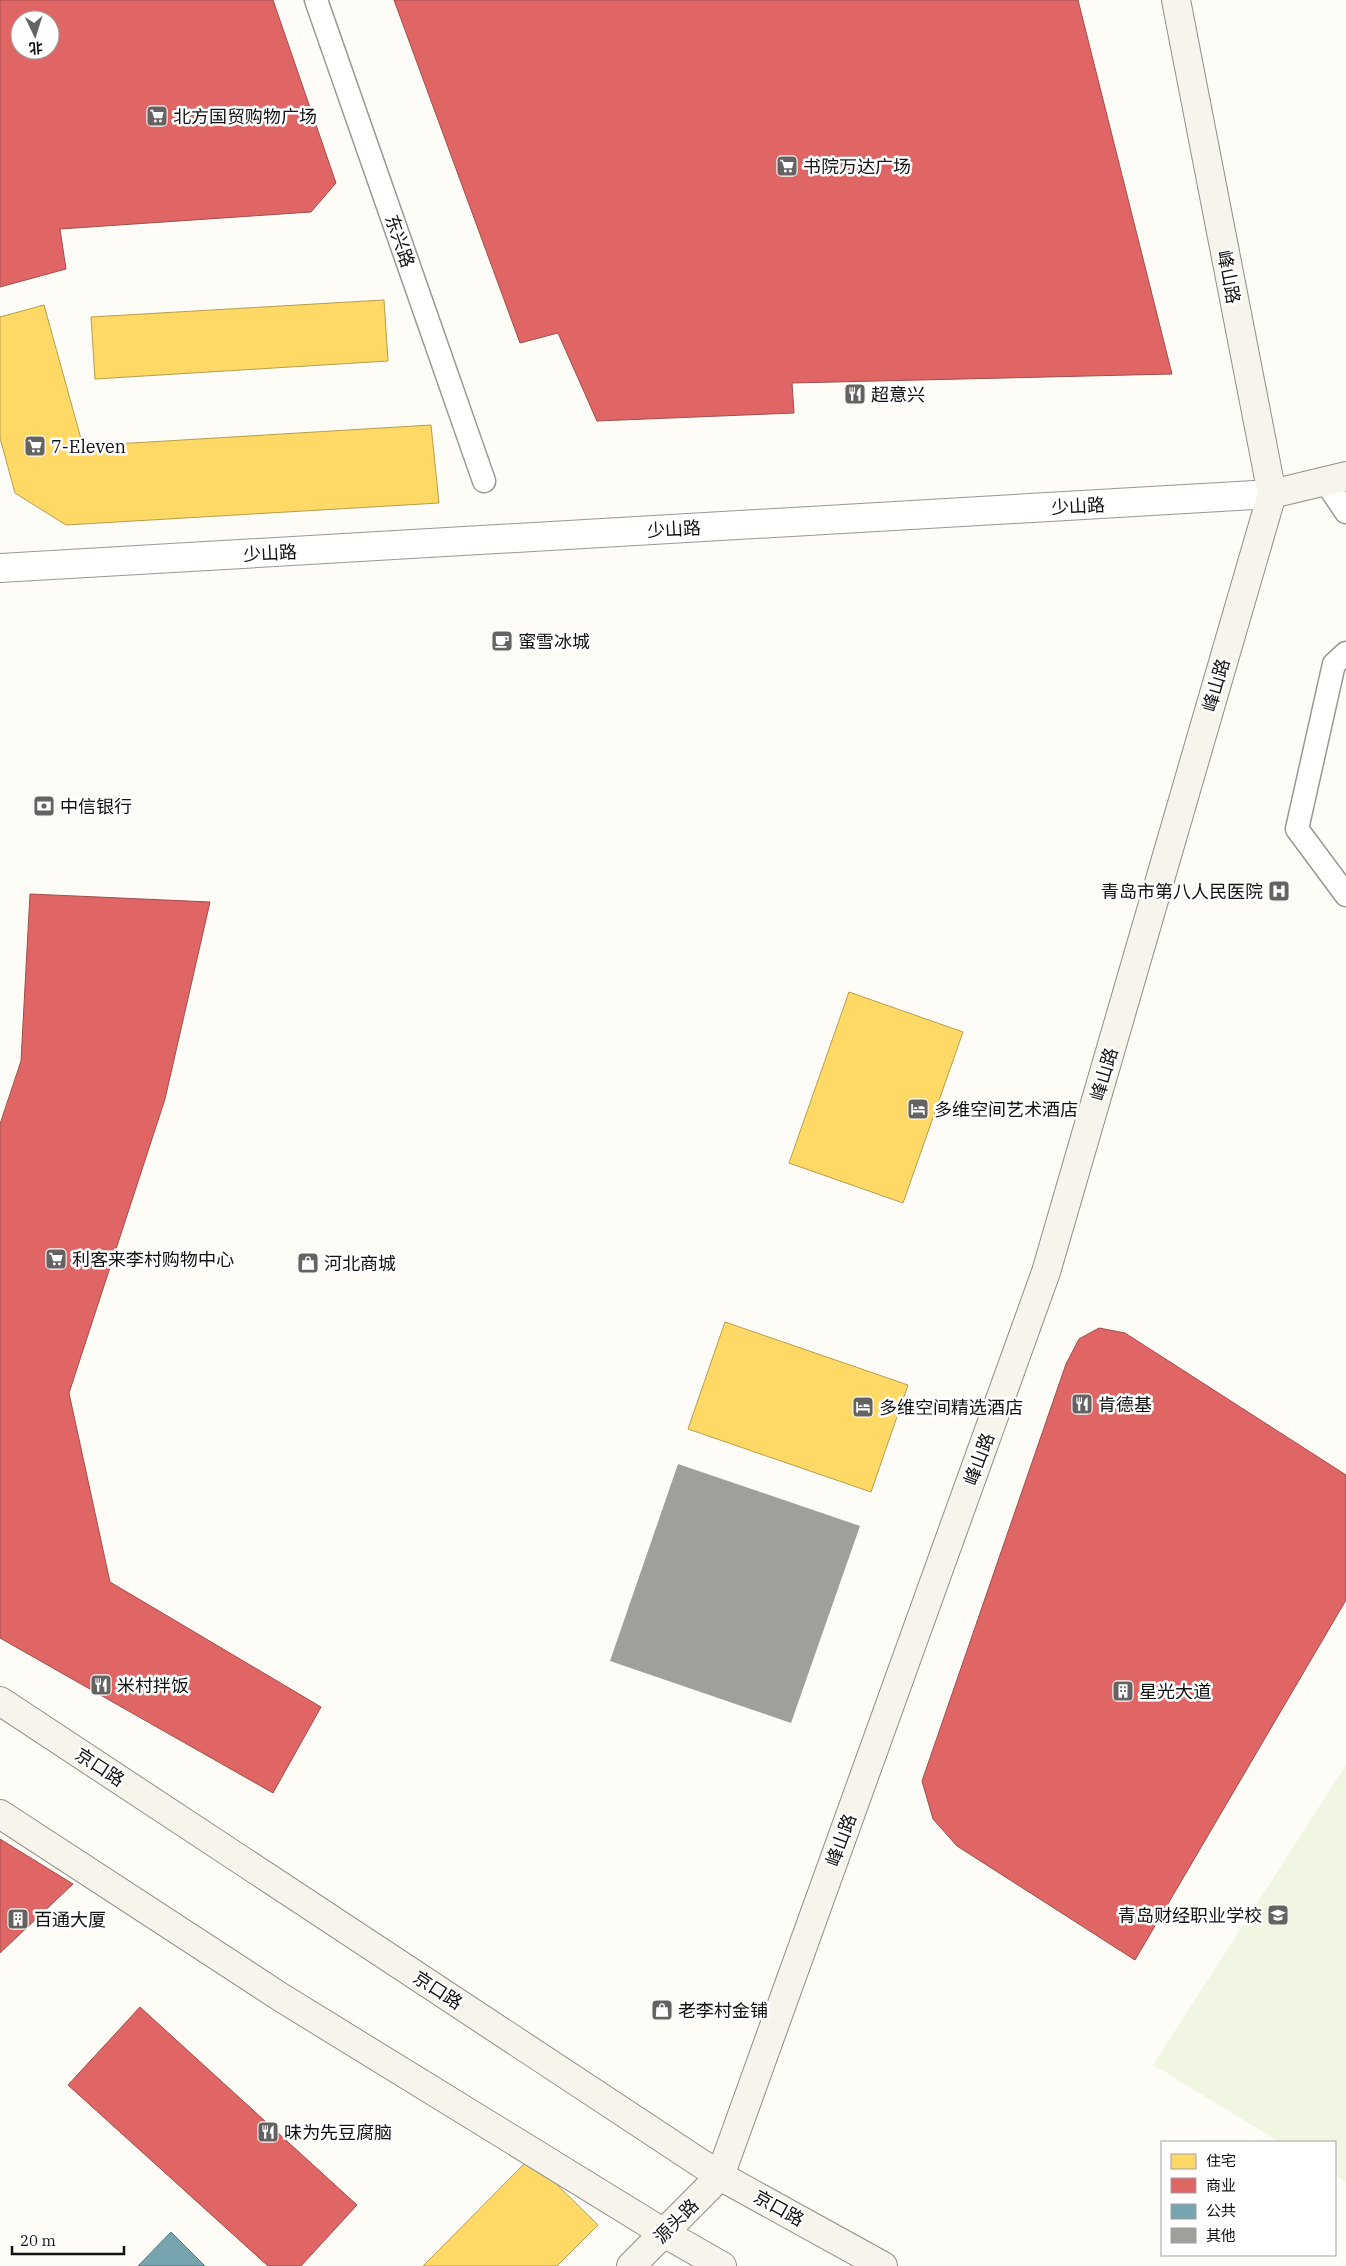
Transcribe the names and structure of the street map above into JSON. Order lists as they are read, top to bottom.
{
  "streets": {
    "street": [
      "峰山路",
      "少山路",
      "京口路",
      "源头路"
    ],
    "lane": ["东兴路"]
  },
  "crossings": [
    ["峰山路", "少山路"],
    ["峰山路", "京口路"],
    ["峰山路", "源头路"],
    ["京口路", "源头路"]
  ],
  "places": {
    "supermarket": [
      "北方国贸购物广场",
      "书院万达广场",
      "7-Eleven",
      "利客来李村购物中心"
    ],
    "restaurant": [
      "超意兴",
      "肯德基",
      "米村拌饭",
      "味为先豆腐脑"
    ],
    "cafe": ["蜜雪冰城"],
    "bank": ["中信银行"],
    "hospital": ["青岛市第八人民医院"],
    "hotel": ["多维空间艺术酒店", "多维空间精选酒店"],
    "shop": ["河北商城", "老李村金铺"],
    "building": ["星光大道", "百通大厦"],
    "school or university": ["青岛财经职业学校"]
  },
  "legend": [
    "住宅",
    "商业",
    "公共",
    "其他"
  ],
  "scale_bar": "20 m",
  "north": "bottom"
}
